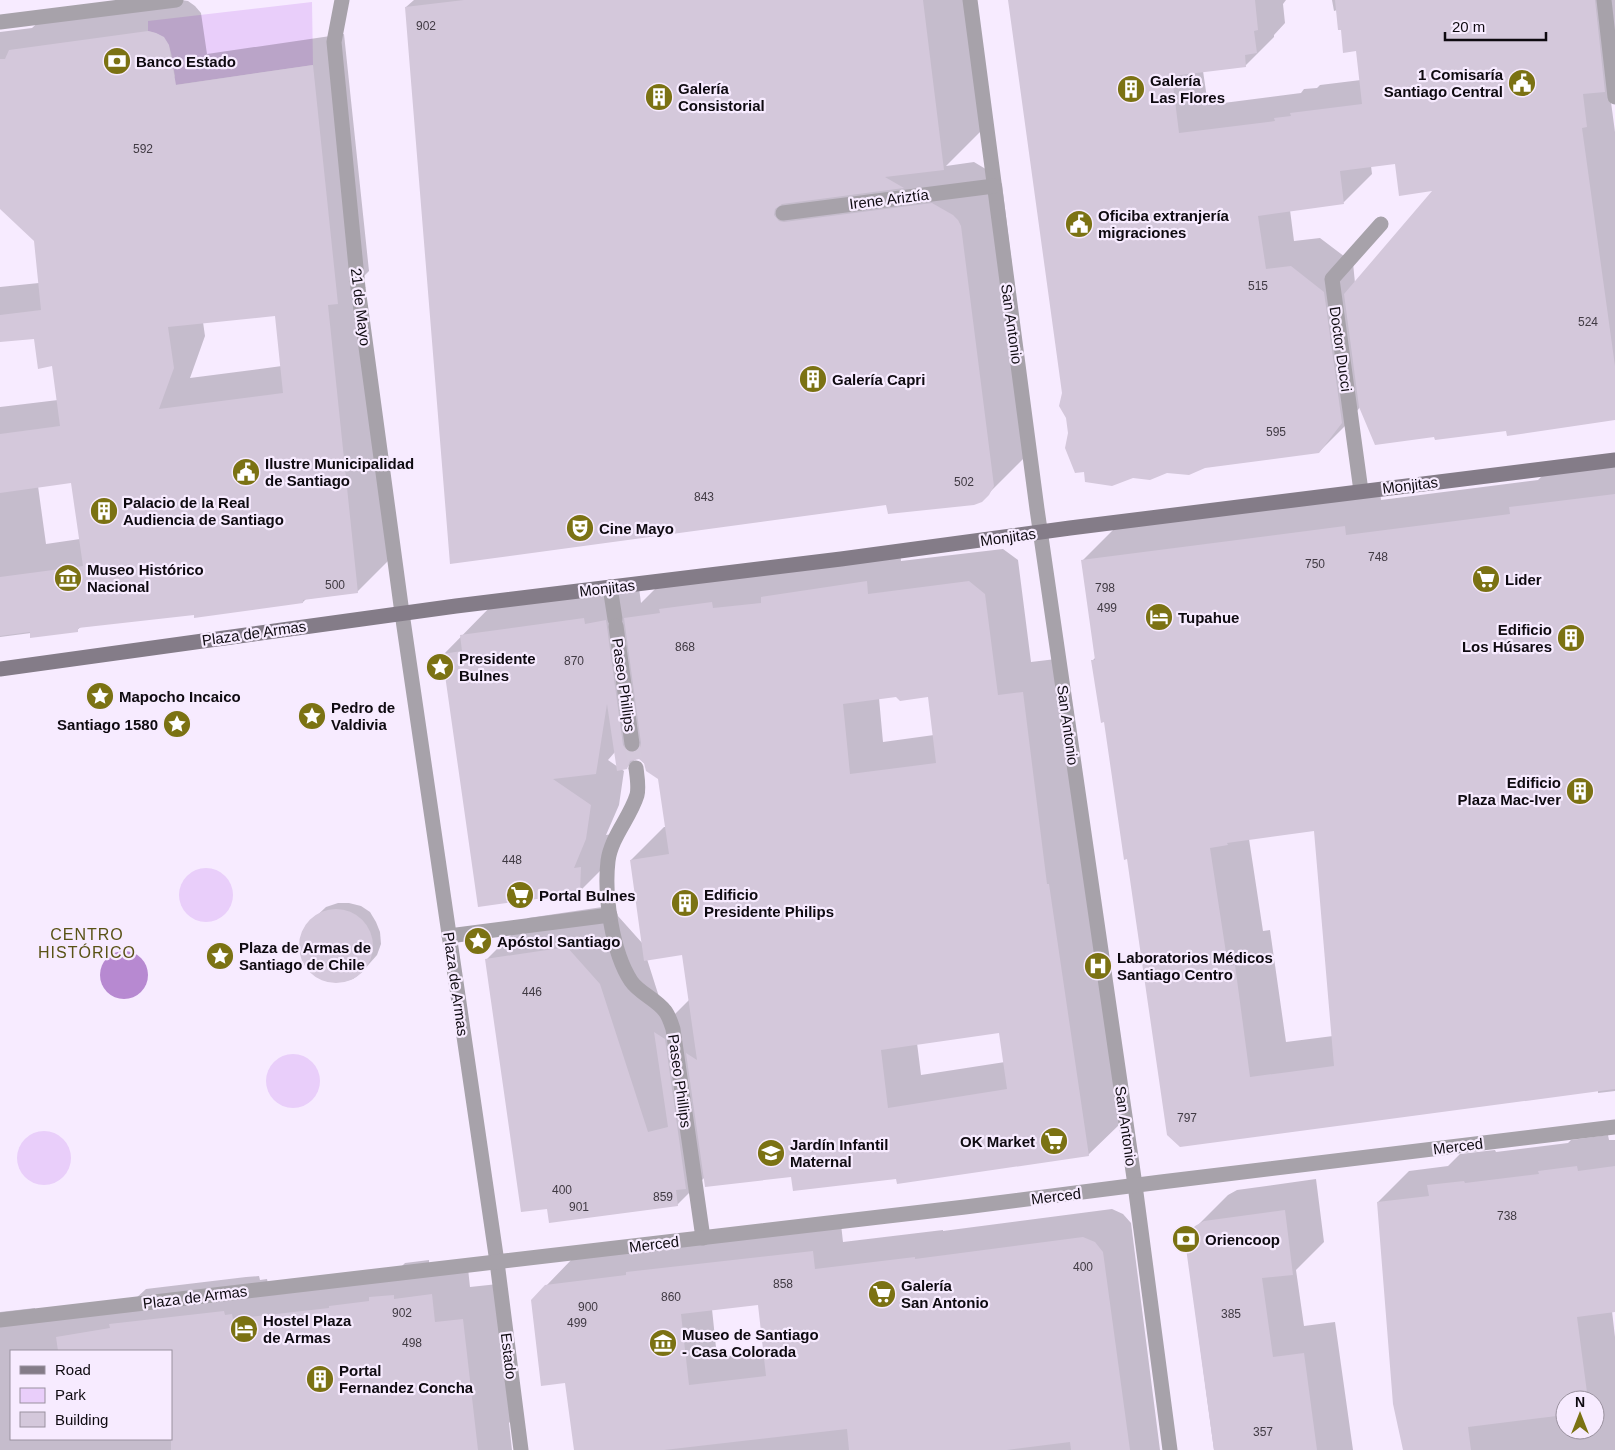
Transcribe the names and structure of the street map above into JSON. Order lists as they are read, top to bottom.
{
  "streets": {
    "main road": ["Monjitas", "Plaza de Armas"],
    "street": [
      "Irene Ariztía",
      "21 de Mayo",
      "San Antonio",
      "Doctor Ducci",
      "Paseo Phillips",
      "Merced",
      "Estado"
    ]
  },
  "crossings": [
    ["Irene Ariztía", "San Antonio"],
    ["21 de Mayo", "Monjitas"],
    ["21 de Mayo", "Plaza de Armas"],
    ["San Antonio", "Monjitas"],
    ["San Antonio", "Merced"],
    ["Doctor Ducci", "Monjitas"],
    ["Monjitas", "Plaza de Armas"],
    ["Monjitas", "Paseo Phillips"],
    ["Plaza de Armas", "Merced"],
    ["Plaza de Armas", "Estado"],
    ["Paseo Phillips", "Merced"],
    ["Merced", "Estado"]
  ],
  "districts": ["CENTRO HISTÓRICO"],
  "places": {
    "bank": ["Banco Estado", "Oriencoop"],
    "public building": ["1 Comisaría Santiago Central", "Oficiba extranjería migraciones", "Ilustre Municipalidad de Santiago"],
    "building": [
      "Galería Las Flores",
      "Galería Consistorial",
      "Galería Capri",
      "Palacio de la Real Audiencia de Santiago",
      "Edificio Los Húsares",
      "Edificio Plaza Mac-Iver",
      "Edificio Presidente Philips",
      "Portal Fernandez Concha"
    ],
    "theatre": ["Cine Mayo"],
    "museum": ["Museo Histórico Nacional", "Museo de Santiago - Casa Colorada"],
    "supermarket": [
      "Lider",
      "Portal Bulnes",
      "OK Market",
      "Galería San Antonio"
    ],
    "hotel": ["Tupahue", "Hostel Plaza de Armas"],
    "place": [
      "Presidente Bulnes",
      "Mapocho Incaico",
      "Pedro de Valdivia",
      "Santiago 1580",
      "Apóstol Santiago",
      "Plaza de Armas de Santiago de Chile"
    ],
    "hospital": ["Laboratorios Médicos Santiago Centro"],
    "school or university": ["Jardín Infantil Maternal"]
  },
  "house_numbers": [
    "902",
    "592",
    "515",
    "524",
    "595",
    "502",
    "843",
    "748",
    "750",
    "500",
    "798",
    "499",
    "868",
    "870",
    "448",
    "446",
    "797",
    "400",
    "859",
    "901",
    "738",
    "400",
    "858",
    "860",
    "900",
    "902",
    "385",
    "499",
    "498",
    "357"
  ],
  "legend": ["Road", "Park", "Building"],
  "scale_bar": "20 m",
  "north": "top"
}
